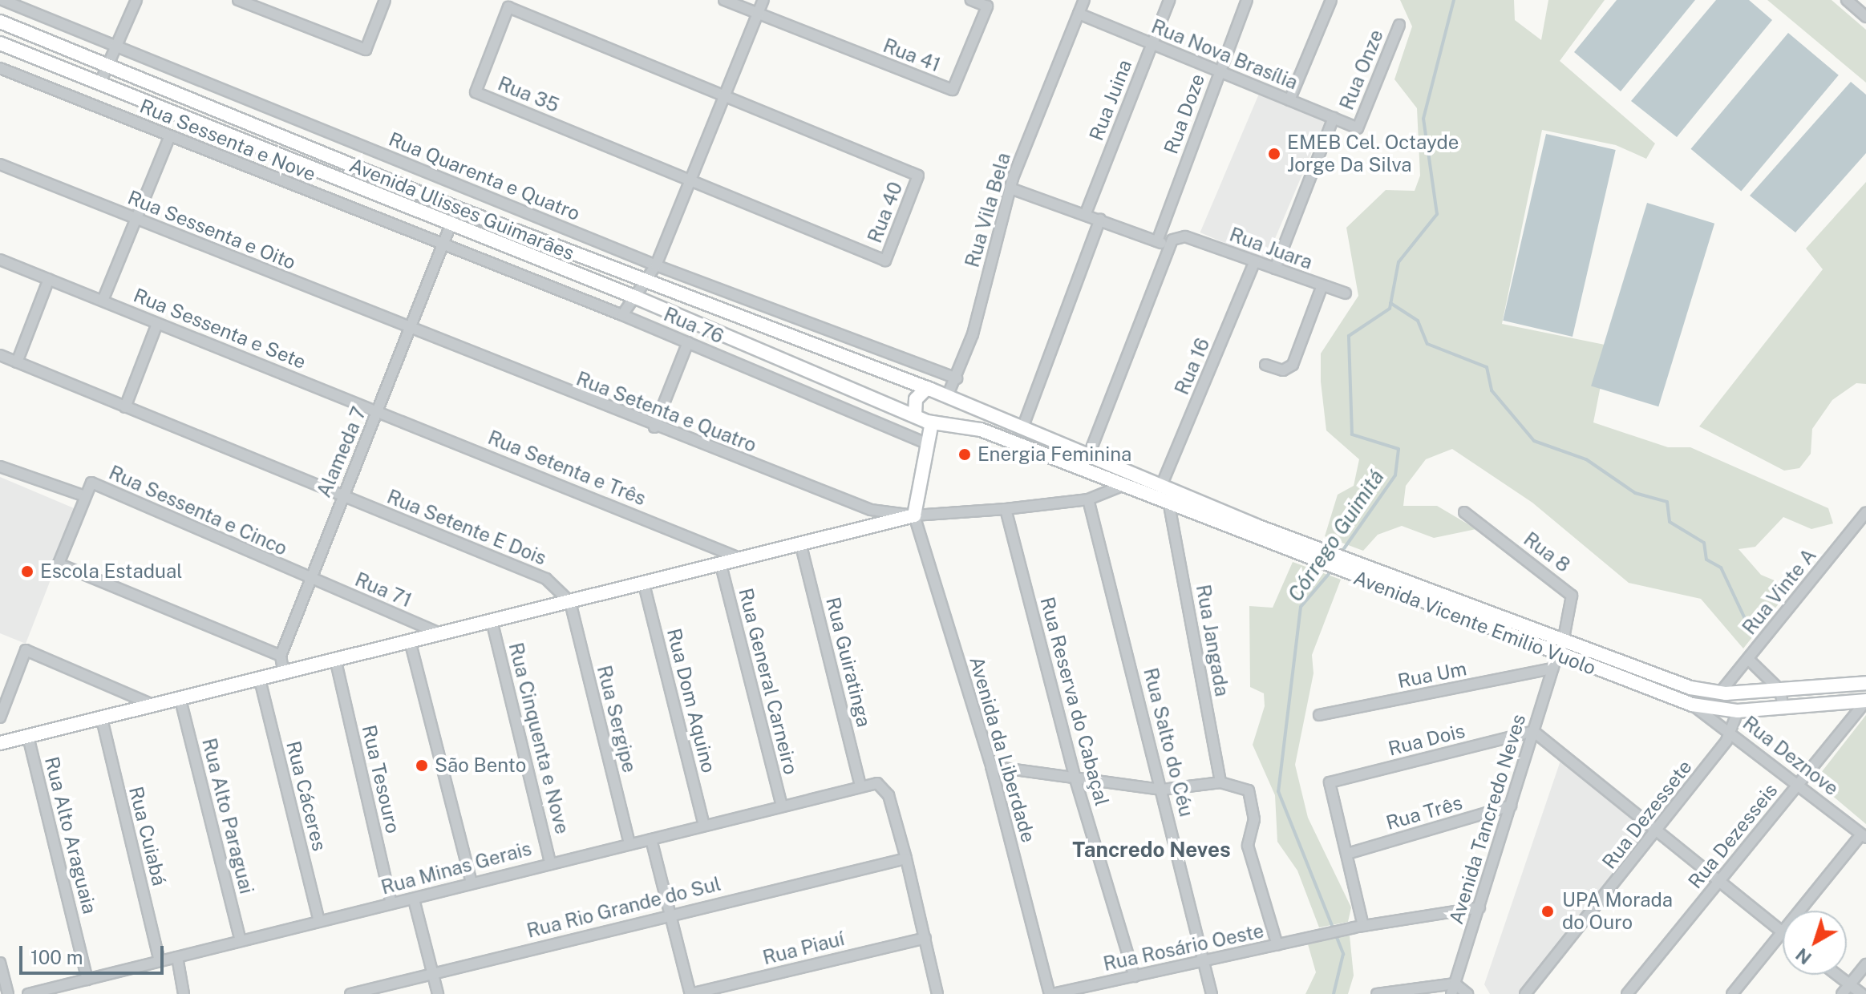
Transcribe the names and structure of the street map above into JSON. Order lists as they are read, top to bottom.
{
  "streets": {
    "main road": ["Avenida Ulisses Guimarães", "Avenida Vicente Emilio Vuolo"],
    "street": [
      "Rua Nova Brasília",
      "Rua 41",
      "Rua Onze",
      "Rua 35",
      "Rua Juina",
      "Rua Doze",
      "Rua Sessenta e Nove",
      "Rua Quarenta e Quatro",
      "Rua Vila Bela",
      "Rua 40",
      "Rua Sessenta e Oito",
      "Rua Juara",
      "Rua 76",
      "Rua Sessenta e Sete",
      "Rua 16",
      "Rua Setenta e Quatro",
      "Alameda 7",
      "Rua Setenta e Três",
      "Rua Sessenta e Cinco",
      "Rua Setente E Dois",
      "Rua 8",
      "Rua 71",
      "Rua Vinte A",
      "Rua Jangada",
      "Rua Guiratinga",
      "Rua Um",
      "Rua General Carneiro",
      "Rua Dom Aquino",
      "Rua Reserva do Cabaçal",
      "Rua Sergipe",
      "Rua Cinquenta e Nove",
      "Rua Dois",
      "Rua Salto do Céu",
      "Avenida da Liberdade",
      "Rua Deznove",
      "Rua Tesouro",
      "Rua Cáceres",
      "Rua Três",
      "Rua Dezessete",
      "Rua Alto Paraguai",
      "Avenida Tancredo Neves",
      "Rua Alto Araguaia",
      "Rua Cuiabá",
      "Rua Dezesseis",
      "Rua Minas Gerais",
      "Rua Rio Grande do Sul",
      "Rua Rosário Oeste",
      "Rua Piauí"
    ]
  },
  "crossings": [
    ["Rua Nova Brasília", "Rua Onze"],
    ["Rua Nova Brasília", "Rua Juina"],
    ["Rua Nova Brasília", "Rua Doze"],
    ["Rua Nova Brasília", "Rua Vila Bela"],
    ["Rua 35", "Rua 40"],
    ["Rua Sessenta e Nove", "Rua 76"],
    ["Rua Sessenta e Nove", "Alameda 7"],
    ["Rua Quarenta e Quatro", "Rua Vila Bela"],
    ["Avenida Ulisses Guimarães", "Alameda 7"],
    ["Avenida Ulisses Guimarães", "Avenida Vicente Emilio Vuolo"],
    ["Rua Vila Bela", "Avenida Vicente Emilio Vuolo"],
    ["Rua Sessenta e Oito", "Rua Setenta e Quatro"],
    ["Rua Sessenta e Oito", "Alameda 7"],
    ["Rua Juara", "Rua 16"],
    ["Rua 76", "Alameda 7"],
    ["Rua Sessenta e Sete", "Alameda 7"],
    ["Rua Sessenta e Sete", "Rua Setenta e Três"],
    ["Rua 16", "Avenida Vicente Emilio Vuolo"],
    ["Rua Setenta e Quatro", "Alameda 7"],
    ["Rua Setenta e Quatro", "Avenida Vicente Emilio Vuolo"],
    ["Rua Setenta e Quatro", "Rua Reserva do Cabaçal"],
    ["Rua Setenta e Quatro", "Rua Salto do Céu"],
    ["Rua Setenta e Quatro", "Avenida da Liberdade"],
    ["Alameda 7", "Rua Setenta e Três"],
    ["Alameda 7", "Rua Sessenta e Cinco"],
    ["Alameda 7", "Rua Setente E Dois"],
    ["Alameda 7", "Rua 71"],
    ["Rua Sessenta e Cinco", "Rua 71"],
    ["Rua Setente E Dois", "Rua Sergipe"],
    ["Rua 8", "Avenida Vicente Emilio Vuolo"],
    ["Rua Vinte A", "Avenida Vicente Emilio Vuolo"],
    ["Avenida Vicente Emilio Vuolo", "Rua Jangada"],
    ["Avenida Vicente Emilio Vuolo", "Rua Deznove"],
    ["Avenida Vicente Emilio Vuolo", "Rua Dezessete"],
    ["Avenida Vicente Emilio Vuolo", "Avenida Tancredo Neves"],
    ["Avenida Vicente Emilio Vuolo", "Rua Dezesseis"],
    ["Rua Guiratinga", "Rua Minas Gerais"],
    ["Rua Um", "Avenida Tancredo Neves"],
    ["Rua General Carneiro", "Rua Minas Gerais"],
    ["Rua Dom Aquino", "Rua Minas Gerais"],
    ["Rua Reserva do Cabaçal", "Rua Rosário Oeste"],
    ["Rua Sergipe", "Rua Minas Gerais"],
    ["Rua Cinquenta e Nove", "Rua Minas Gerais"],
    ["Rua Dois", "Rua Três"],
    ["Rua Dois", "Avenida Tancredo Neves"],
    ["Rua Salto do Céu", "Rua Rosário Oeste"],
    ["Avenida da Liberdade", "Rua Rosário Oeste"],
    ["Rua Deznove", "Rua Dezessete"],
    ["Rua Deznove", "Rua Dezesseis"],
    ["Rua Tesouro", "Rua Minas Gerais"],
    ["Rua Cáceres", "Rua Minas Gerais"],
    ["Rua Três", "Avenida Tancredo Neves"],
    ["Rua Alto Paraguai", "Rua Minas Gerais"],
    ["Rua Alto Araguaia", "Rua Minas Gerais"],
    ["Rua Cuiabá", "Rua Minas Gerais"],
    ["Rua Minas Gerais", "Rua Rio Grande do Sul"]
  ],
  "districts": ["Tancredo Neves"],
  "water": ["Córrego Guimitá"],
  "places": [
    "EMEB Cel. Octayde Jorge Da Silva",
    "Energia Feminina",
    "Escola Estadual",
    "São Bento",
    "UPA Morada do Ouro"
  ],
  "scale_bar": "100 m",
  "north": "bottom left"
}
